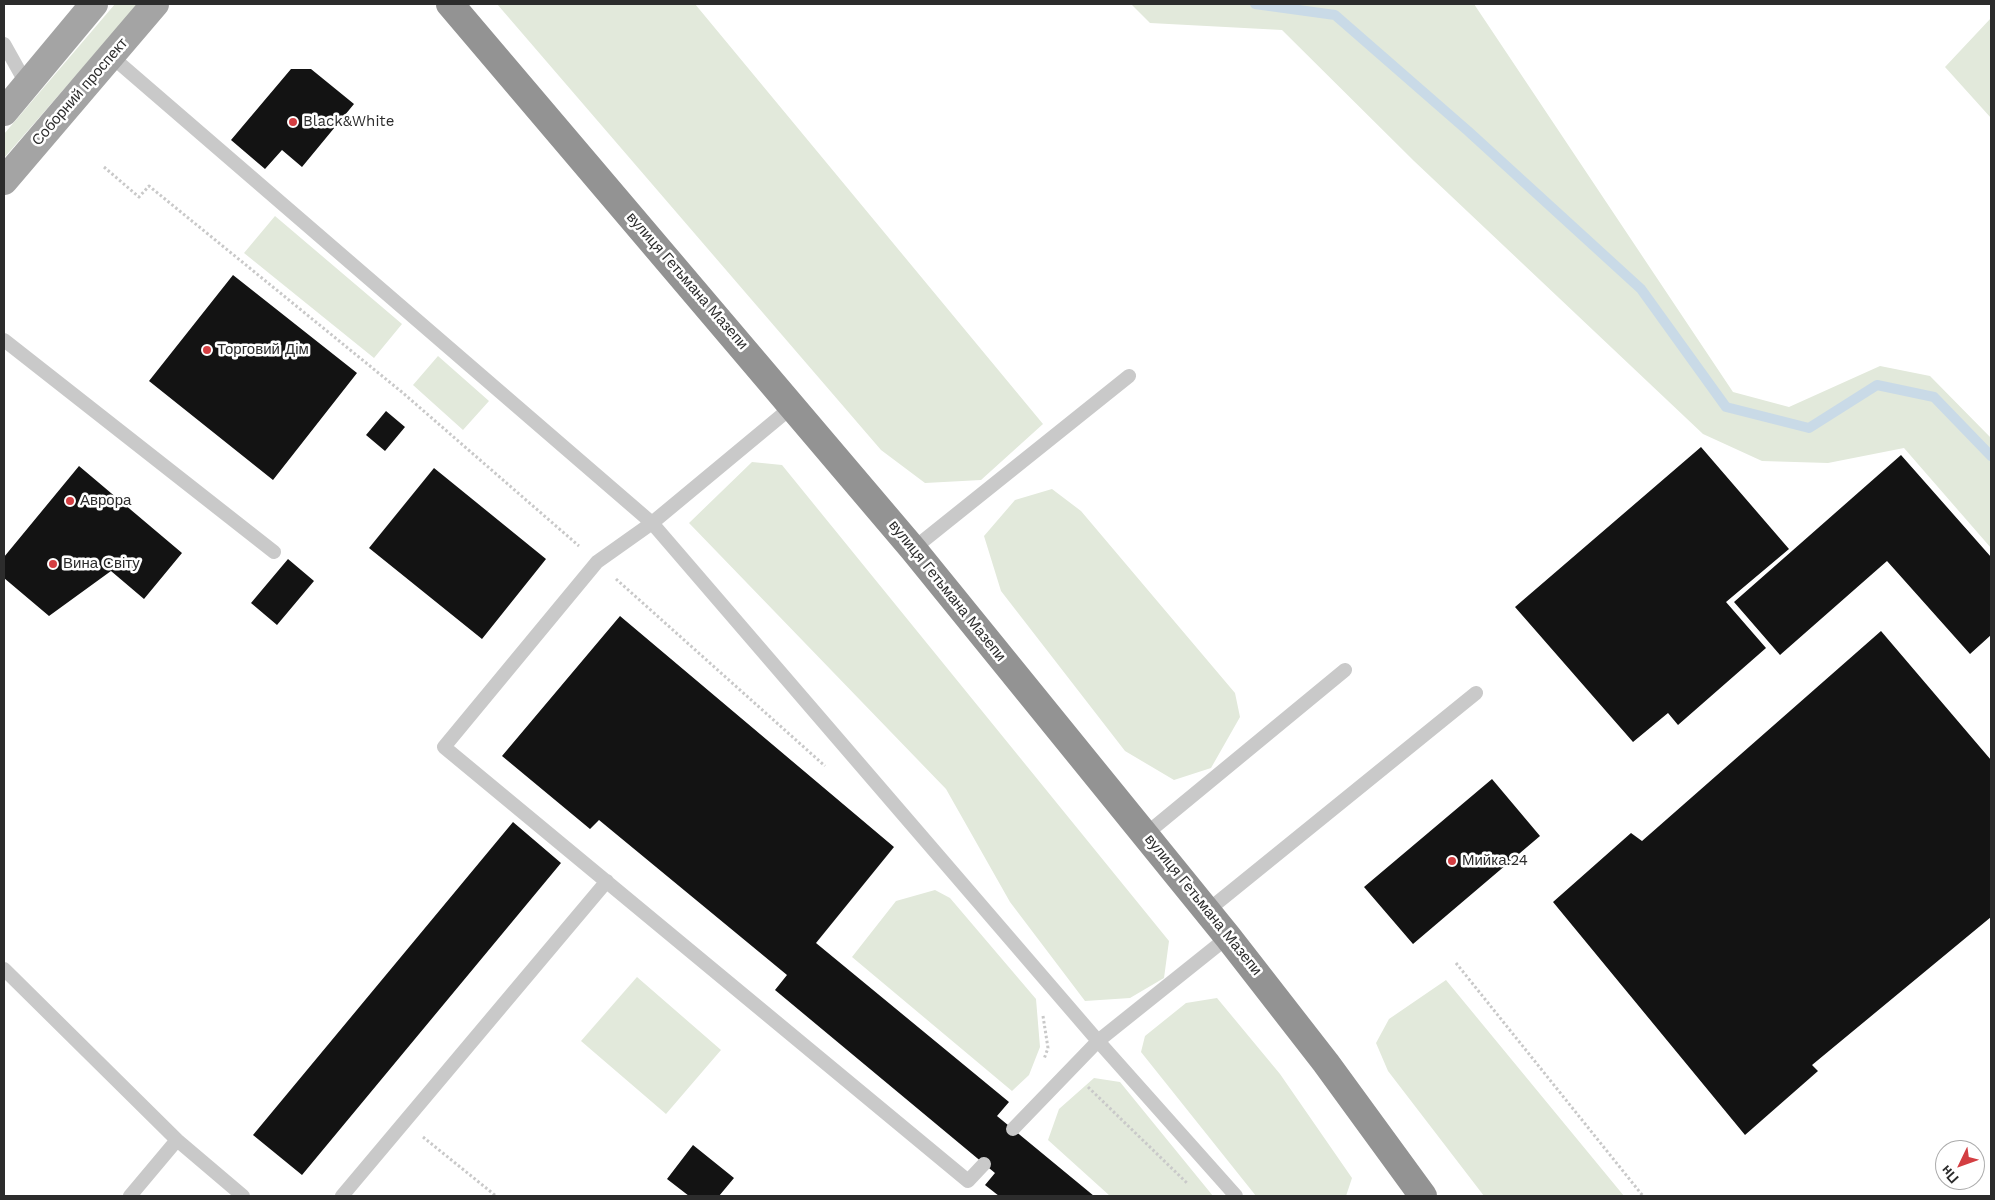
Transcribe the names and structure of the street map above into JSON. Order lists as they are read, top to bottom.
{
  "streets": {
    "highway": ["вулиця Гетьмана Мазепи"],
    "main road": ["Соборний проспект"]
  },
  "places": [
    "Black&White",
    "Торговий Дім",
    "Аврора",
    "Вина Світу",
    "Мийка.24"
  ],
  "north": "bottom left"
}
